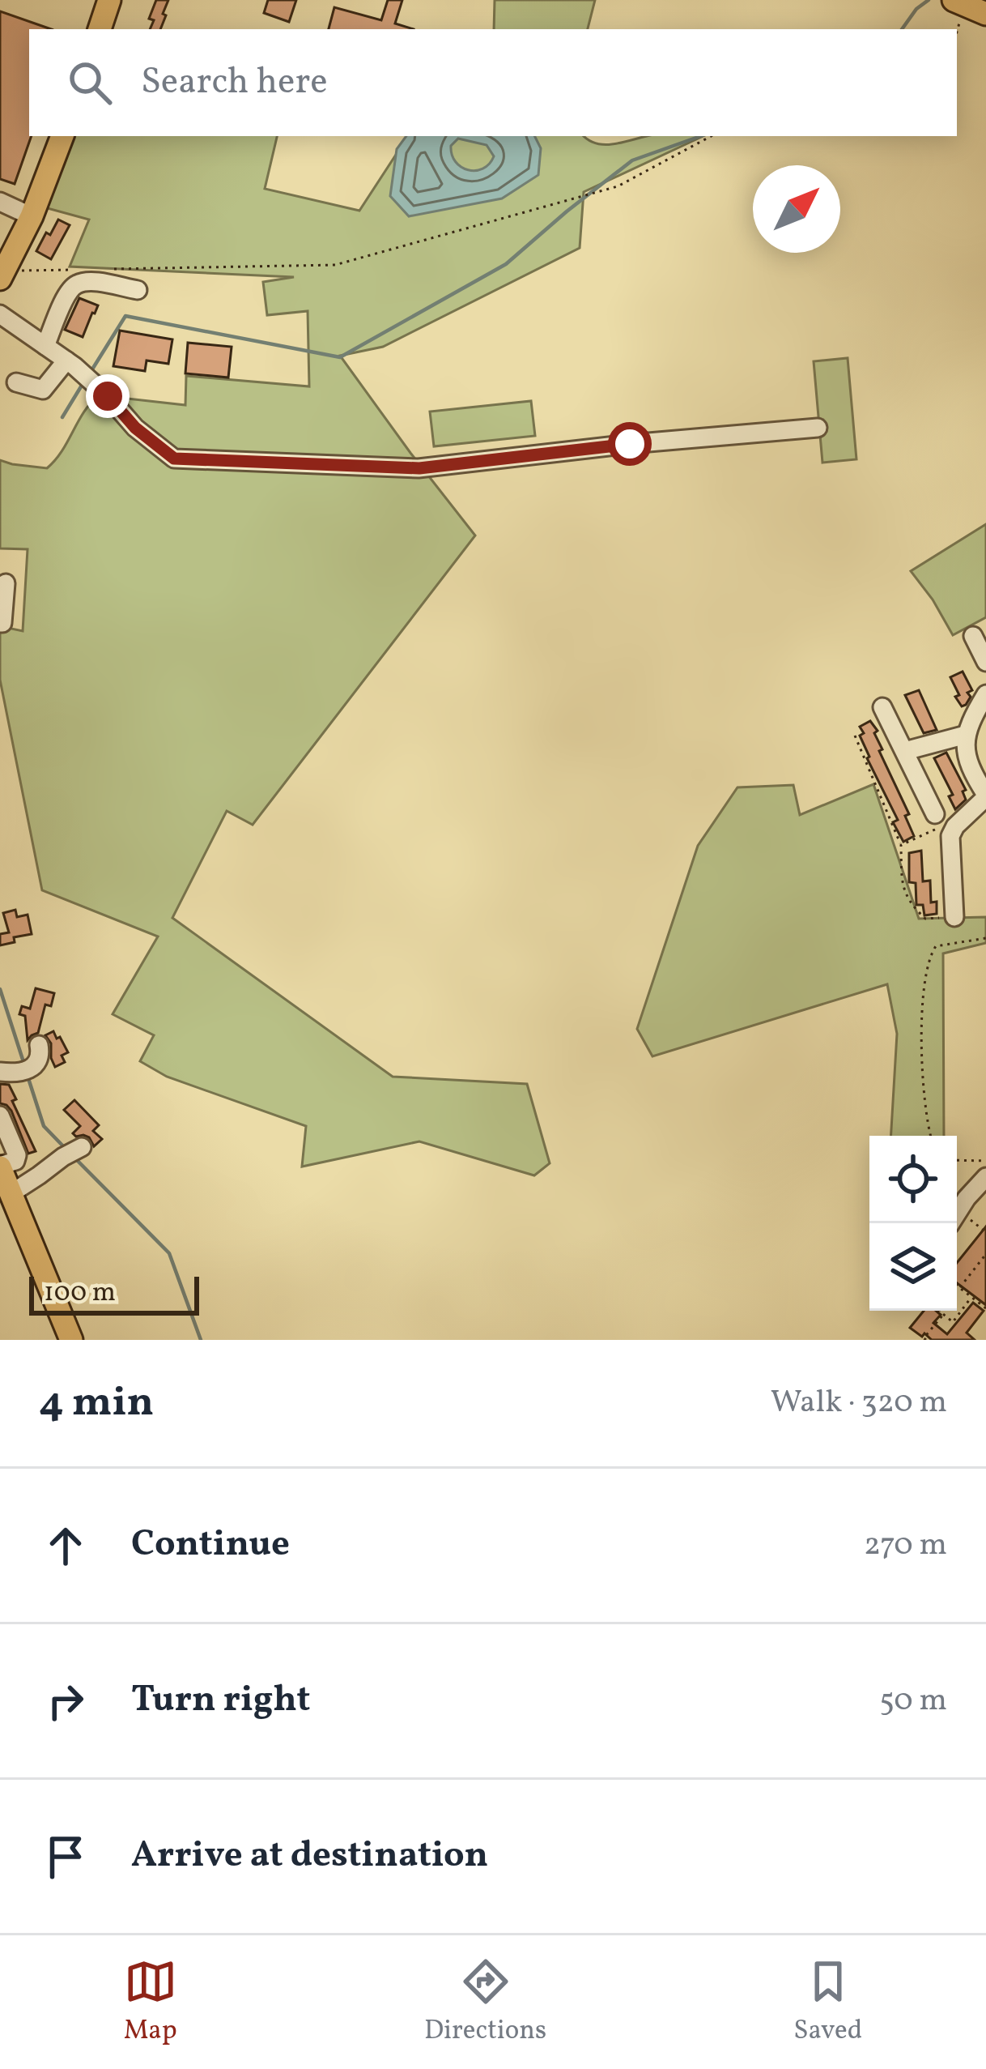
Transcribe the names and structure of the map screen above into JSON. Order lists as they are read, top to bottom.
{
  "scale_bar": "100 m",
  "north": "top right",
  "page": {
    "search": "Search here",
    "scale": "100 m",
    "heading": ["4 min", "Walk · 320 m"],
    "list": [
      ["Continue", "270 m"],
      ["Turn right", "50 m"],
      "Arrive at destination"
    ],
    "nav": ["Map", "Directions", "Saved"]
  }
}
